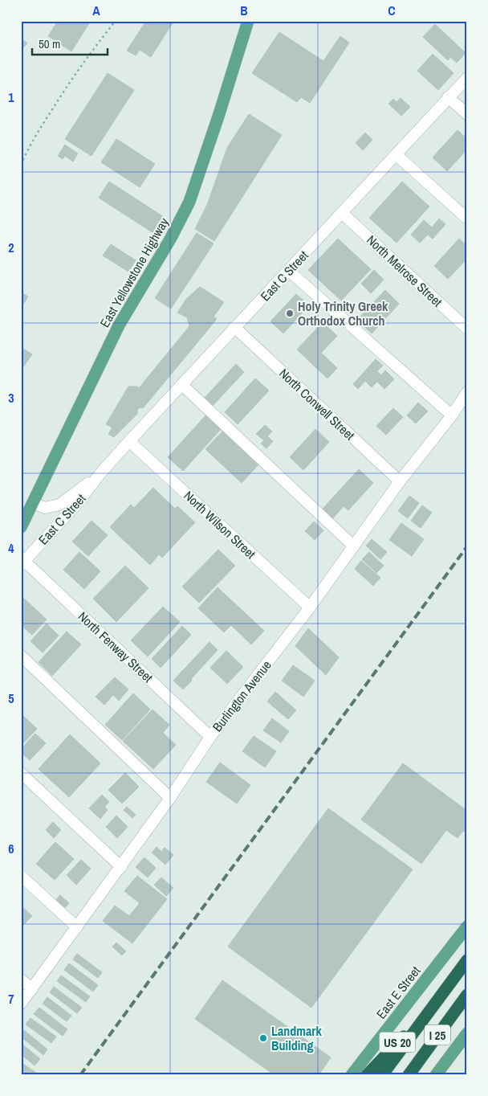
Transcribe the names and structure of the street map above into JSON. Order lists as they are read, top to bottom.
{
  "streets": {
    "highway": ["I 25", "US 20"],
    "main road": ["East Yellowstone Highway", "East E Street"],
    "street": [
      "North Melrose Street",
      "East C Street",
      "North Conwell Street",
      "North Wilson Street",
      "North Fenway Street",
      "Burlington Avenue"
    ]
  },
  "crossings": [
    ["North Melrose Street", "East C Street"],
    ["East Yellowstone Highway", "East C Street"],
    ["East C Street", "North Conwell Street"],
    ["East C Street", "North Wilson Street"],
    ["East C Street", "North Fenway Street"],
    ["North Conwell Street", "Burlington Avenue"],
    ["North Wilson Street", "Burlington Avenue"],
    ["North Fenway Street", "Burlington Avenue"],
    ["I 25", "US 20"]
  ],
  "places": ["Holy Trinity Greek Orthodox Church", "Landmark Building"],
  "scale_bar": "50 m",
  "grid": {
    "columns": ["A", "B", "C"],
    "rows": [
      "1",
      "2",
      "3",
      "4",
      "5",
      "6",
      "7"
    ]
  }
}
